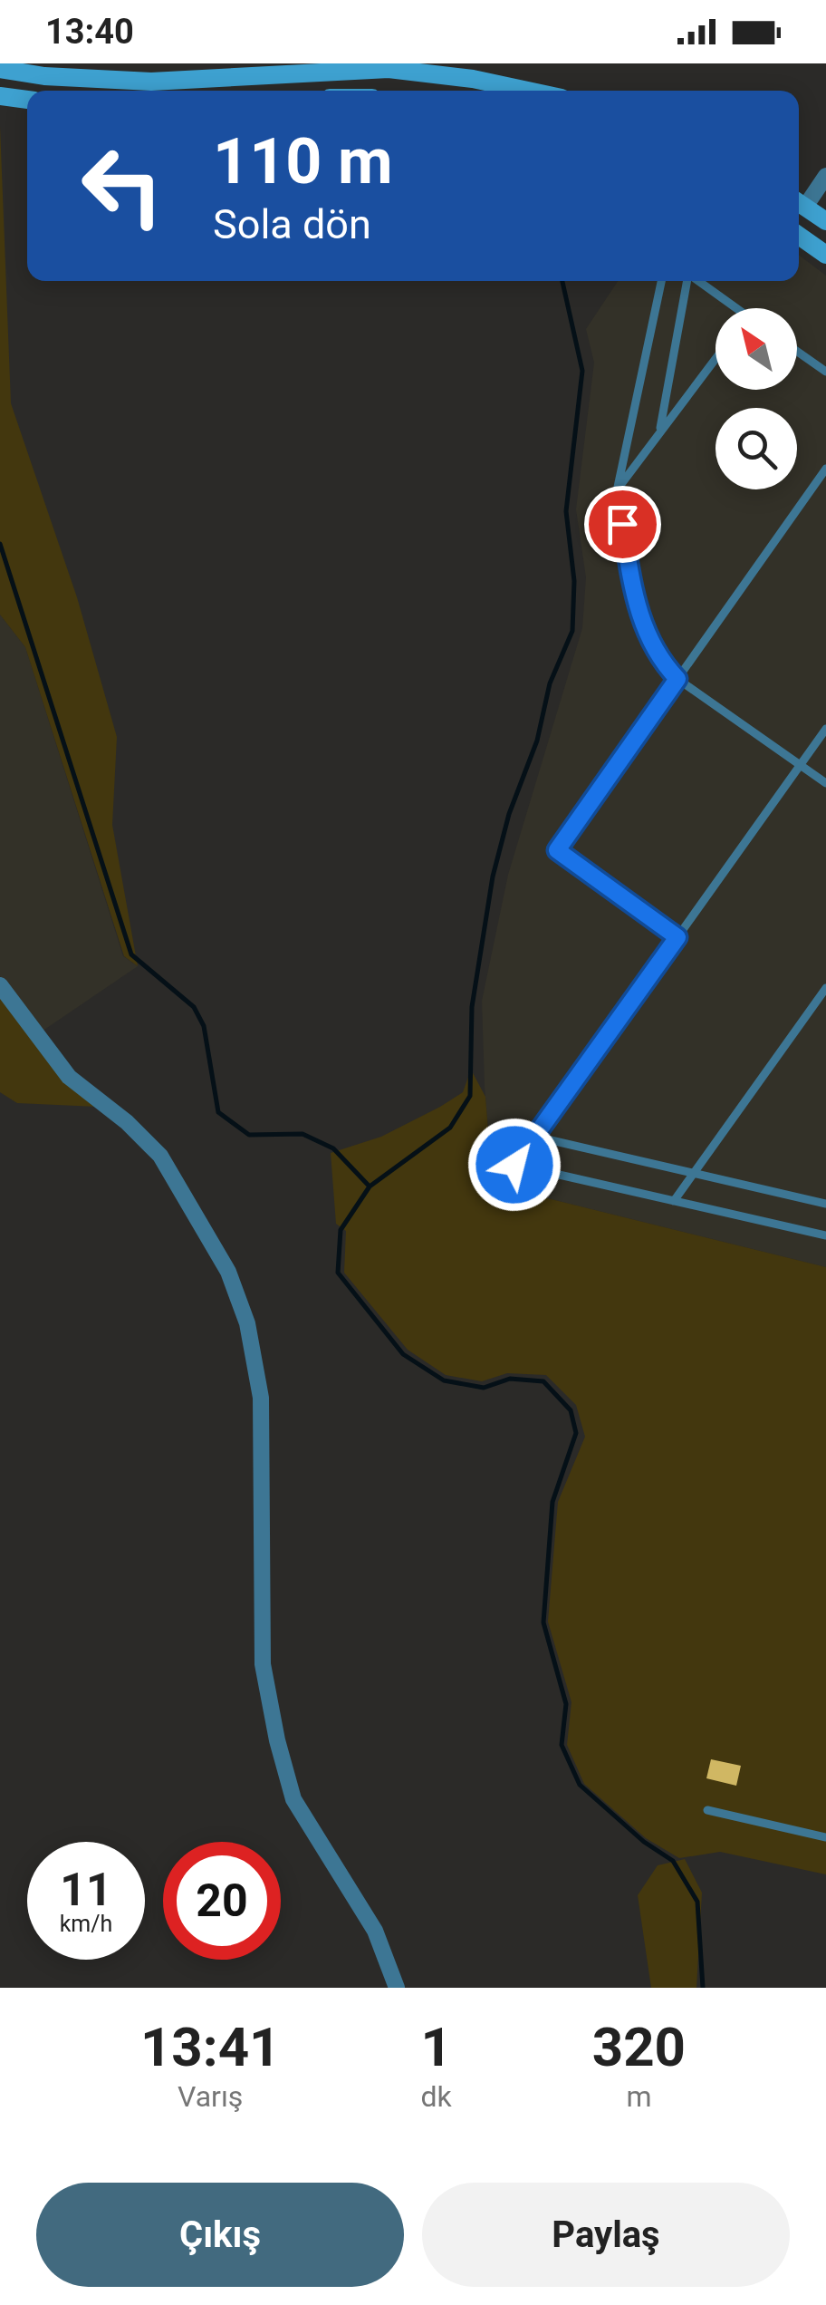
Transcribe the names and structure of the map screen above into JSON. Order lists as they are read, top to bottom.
{
  "north": "top left",
  "page": {
    "status": "13:40",
    "turn": ["110 m", "Sola dön"],
    "speed": "11 km/h",
    "limit": "20",
    "eta": [
      "13:41",
      "Varış",
      "1",
      "dk",
      "320",
      "m"
    ],
    "buttons": ["Çıkış", "Paylaş"]
  }
}
